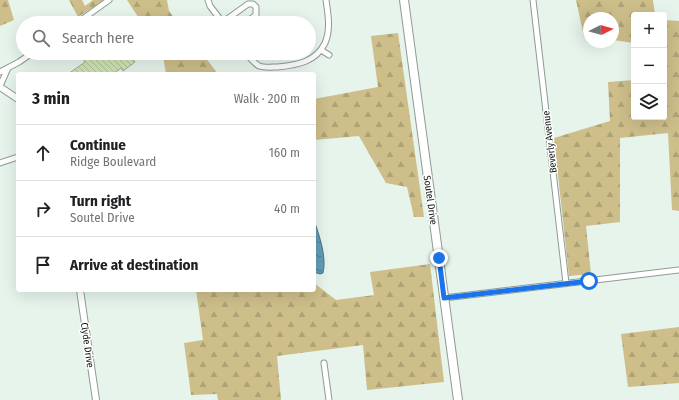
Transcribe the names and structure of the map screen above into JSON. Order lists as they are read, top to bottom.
{
  "streets": {
    "main road": ["Soutel Drive"],
    "street": ["Beverly Avenue", "Clyde Drive"]
  },
  "north": "right",
  "page": {
    "map_buttons": ["+", "−"],
    "search": "Search here",
    "heading": ["3 min", "Walk · 200 m"],
    "list": [
      ["Continue", "Ridge Boulevard", "160 m"],
      ["Turn right", "Soutel Drive", "40 m"],
      "Arrive at destination"
    ]
  }
}
